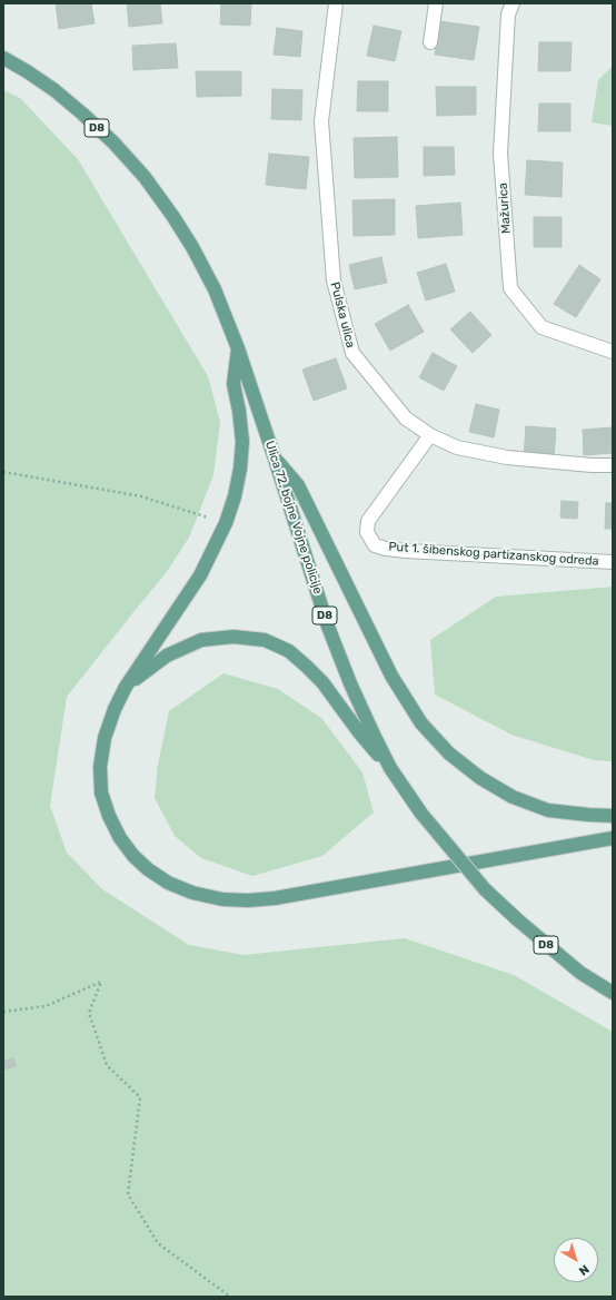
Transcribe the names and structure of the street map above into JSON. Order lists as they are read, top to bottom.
{
  "streets": {
    "main road": ["D8", "Ulica 72. bojne Vojne policije"],
    "street": ["Mažurica", "Pulska ulica", "Put 1. šibenskog partizanskog odreda"]
  },
  "crossings": [
    ["Pulska ulica", "Put 1. šibenskog partizanskog odreda"]
  ],
  "north": "bottom right"
}
